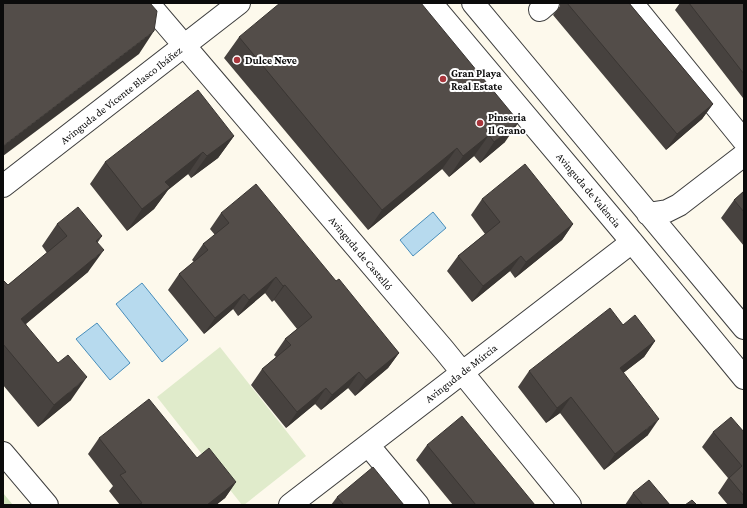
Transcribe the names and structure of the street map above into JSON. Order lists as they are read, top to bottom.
{
  "streets": {
    "street": [
      "Avinguda de Vicente Blasco Ibáñez",
      "Avinguda de València",
      "Avinguda de Castelló",
      "Avinguda de Múrcia"
    ]
  },
  "crossings": [
    ["Avinguda de Vicente Blasco Ibáñez", "Avinguda de Castelló"],
    ["Avinguda de València", "Avinguda de Múrcia"],
    ["Avinguda de Castelló", "Avinguda de Múrcia"]
  ],
  "places": ["Dulce Neve", "Gran Playa Real Estate", "Pinseria Il Grano"]
}
